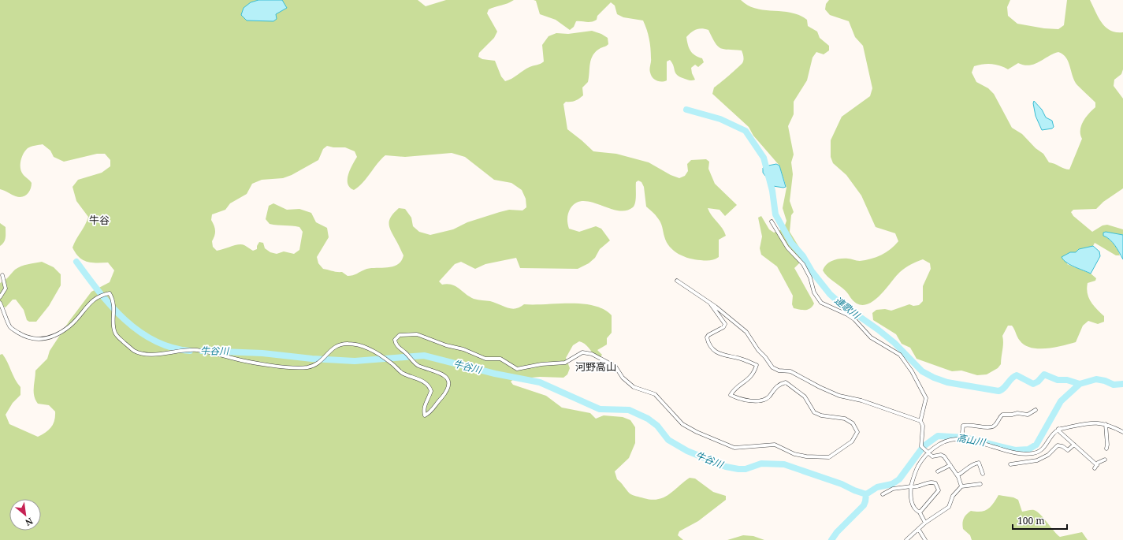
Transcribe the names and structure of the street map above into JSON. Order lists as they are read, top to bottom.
{
  "districts": ["牛谷", "河野高山"],
  "water": ["連歌川", "牛谷川", "高山川"],
  "scale_bar": "100 m",
  "north": "bottom right"
}
